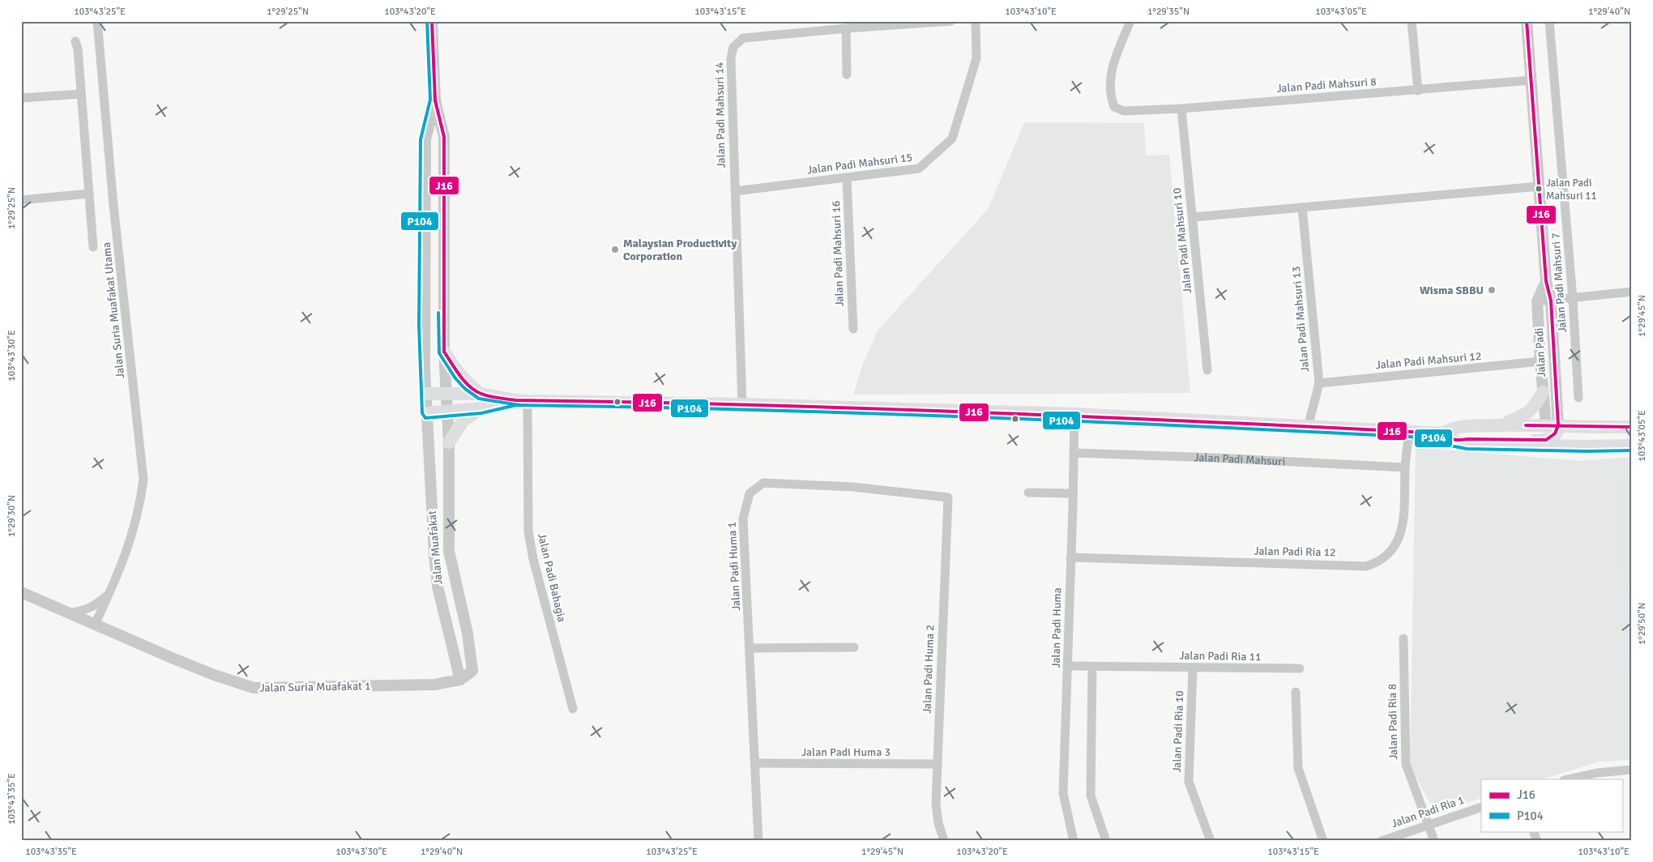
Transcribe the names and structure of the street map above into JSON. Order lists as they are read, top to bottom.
{
  "streets": {
    "street": [
      "Jalan Padi Mahsuri 8",
      "Jalan Padi Mahsuri 14",
      "Jalan Padi Mahsuri 15",
      "Jalan Padi Mahsuri 10",
      "Jalan Padi Mahsuri 16",
      "Jalan Padi Mahsuri 7",
      "Jalan Suria Muafakat Utama",
      "Jalan Padi Mahsuri 13",
      "Jalan Padi",
      "Jalan Padi Mahsuri 12",
      "Jalan Padi Mahsuri",
      "Jalan Muafakat",
      "Jalan Padi Ria 12",
      "Jalan Padi Huma 1",
      "Jalan Padi Bahagia",
      "Jalan Padi Huma",
      "Jalan Padi Ria 11",
      "Jalan Padi Huma 2",
      "Jalan Suria Muafakat 1",
      "Jalan Padi Ria 8",
      "Jalan Padi Ria 10",
      "Jalan Padi Huma 3",
      "Jalan Padi Ria 1"
    ]
  },
  "crossings": [
    ["Jalan Padi Mahsuri 8", "Jalan Padi Mahsuri 10"],
    ["Jalan Padi Mahsuri 8", "Jalan Padi"],
    ["Jalan Padi Mahsuri 14", "Jalan Padi Mahsuri 15"],
    ["Jalan Padi Mahsuri 15", "Jalan Padi Mahsuri 16"],
    ["Jalan Suria Muafakat Utama", "Jalan Suria Muafakat 1"],
    ["Jalan Padi Mahsuri 13", "Jalan Padi Mahsuri 12"],
    ["Jalan Padi", "Jalan Padi Mahsuri 12"],
    ["Jalan Padi Mahsuri", "Jalan Padi Ria 12"],
    ["Jalan Padi Mahsuri", "Jalan Padi Huma"],
    ["Jalan Muafakat", "Jalan Suria Muafakat 1"],
    ["Jalan Padi Ria 12", "Jalan Padi Huma"],
    ["Jalan Padi Huma 1", "Jalan Padi Huma 2"],
    ["Jalan Padi Huma 1", "Jalan Padi Huma 3"],
    ["Jalan Padi Huma", "Jalan Padi Ria 11"],
    ["Jalan Padi Ria 11", "Jalan Padi Ria 10"],
    ["Jalan Padi Huma 2", "Jalan Padi Huma 3"],
    ["Jalan Padi Ria 8", "Jalan Padi Ria 1"]
  ],
  "places": ["Jalan Padi Mahsuri 11", "Malaysian Productivity Corporation", "Wisma SBBU"],
  "lines": ["transit line J16", "transit line P104"],
  "legend": ["J16", "P104"],
  "coordinates": [
    "103°43'25\"E",
    "1°29'25\"N",
    "103°43'20\"E",
    "103°43'15\"E",
    "103°43'10\"E",
    "1°29'35\"N",
    "103°43'05\"E",
    "1°29'40\"N",
    "1°29'45\"N",
    "103°43'30\"E",
    "1°29'30\"N",
    "1°29'50\"N",
    "103°43'35\"E"
  ]
}
